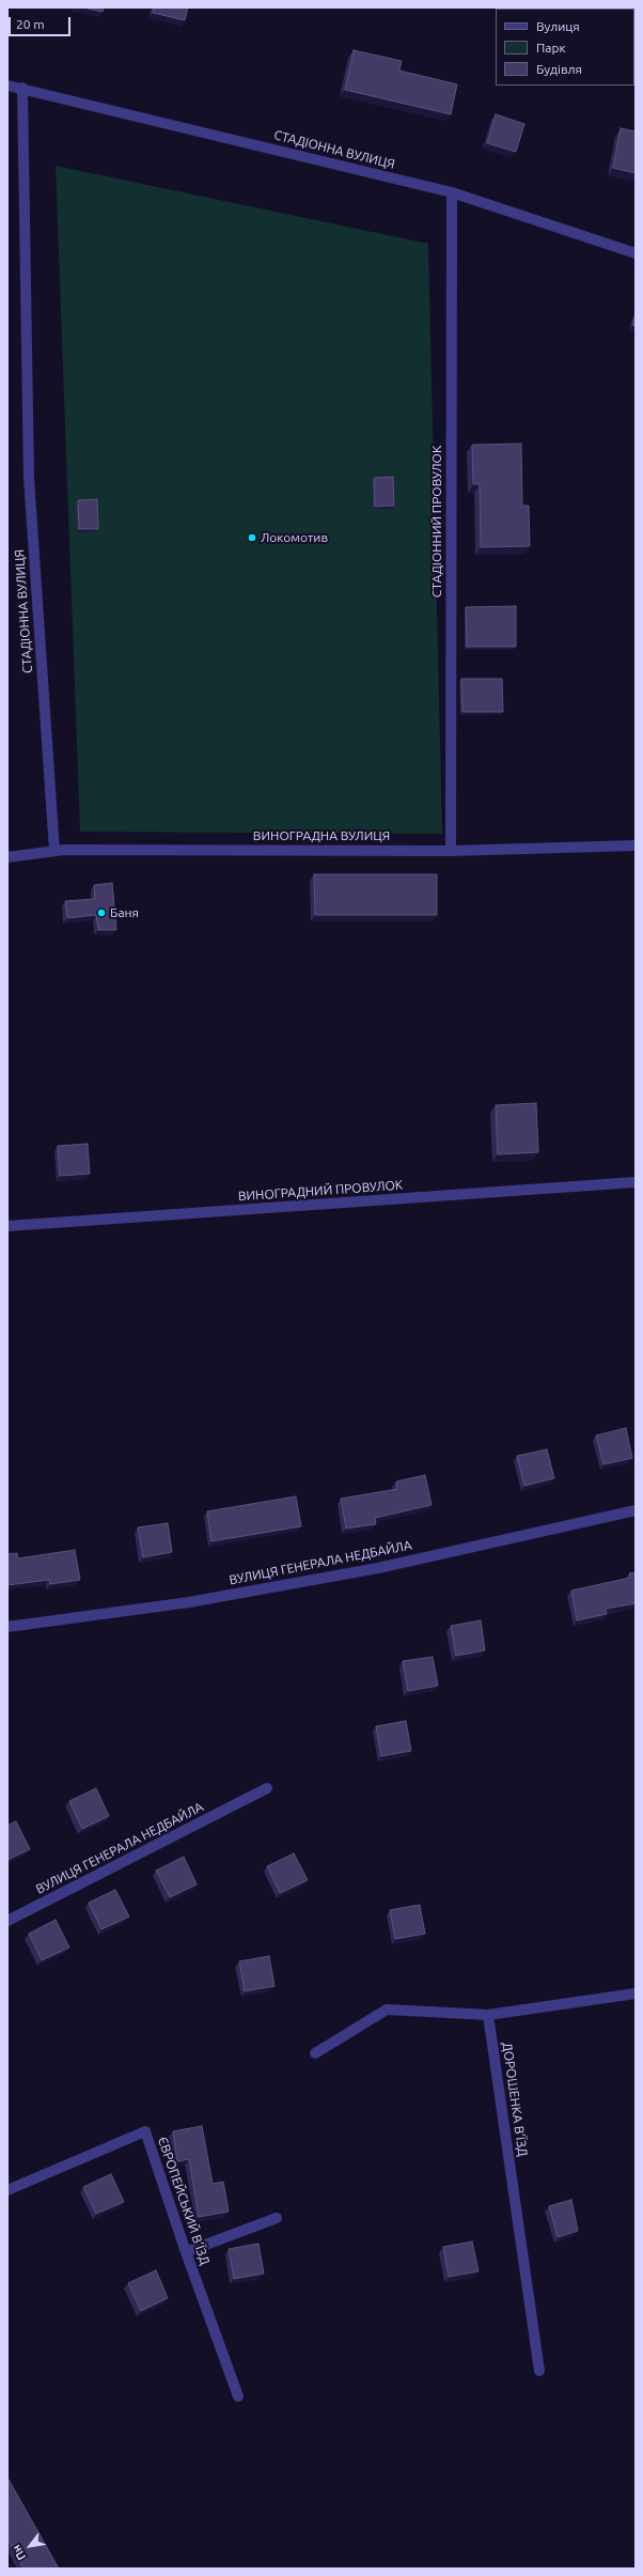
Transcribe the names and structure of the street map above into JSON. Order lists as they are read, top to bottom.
{
  "streets": {
    "street": [
      "СТАДІОННА ВУЛИЦЯ",
      "СТАДІОННИЙ ПРОВУЛОК",
      "ВИНОГРАДНА ВУЛИЦЯ",
      "ВИНОГРАДНИЙ ПРОВУЛОК",
      "ВУЛИЦЯ ГЕНЕРАЛА НЕДБАЙЛА",
      "ДОРОШЕНКА В’ЇЗД",
      "ЄВРОПЕЙСЬКИЙ В’ЇЗД"
    ]
  },
  "crossings": [
    ["СТАДІОННА ВУЛИЦЯ", "СТАДІОННИЙ ПРОВУЛОК"],
    ["СТАДІОННА ВУЛИЦЯ", "ВИНОГРАДНА ВУЛИЦЯ"],
    ["СТАДІОННИЙ ПРОВУЛОК", "ВИНОГРАДНА ВУЛИЦЯ"]
  ],
  "places": ["Локомотив", "Баня"],
  "legend": ["Вулиця", "Парк", "Будівля"],
  "scale_bar": "20 m",
  "north": "bottom left"
}
